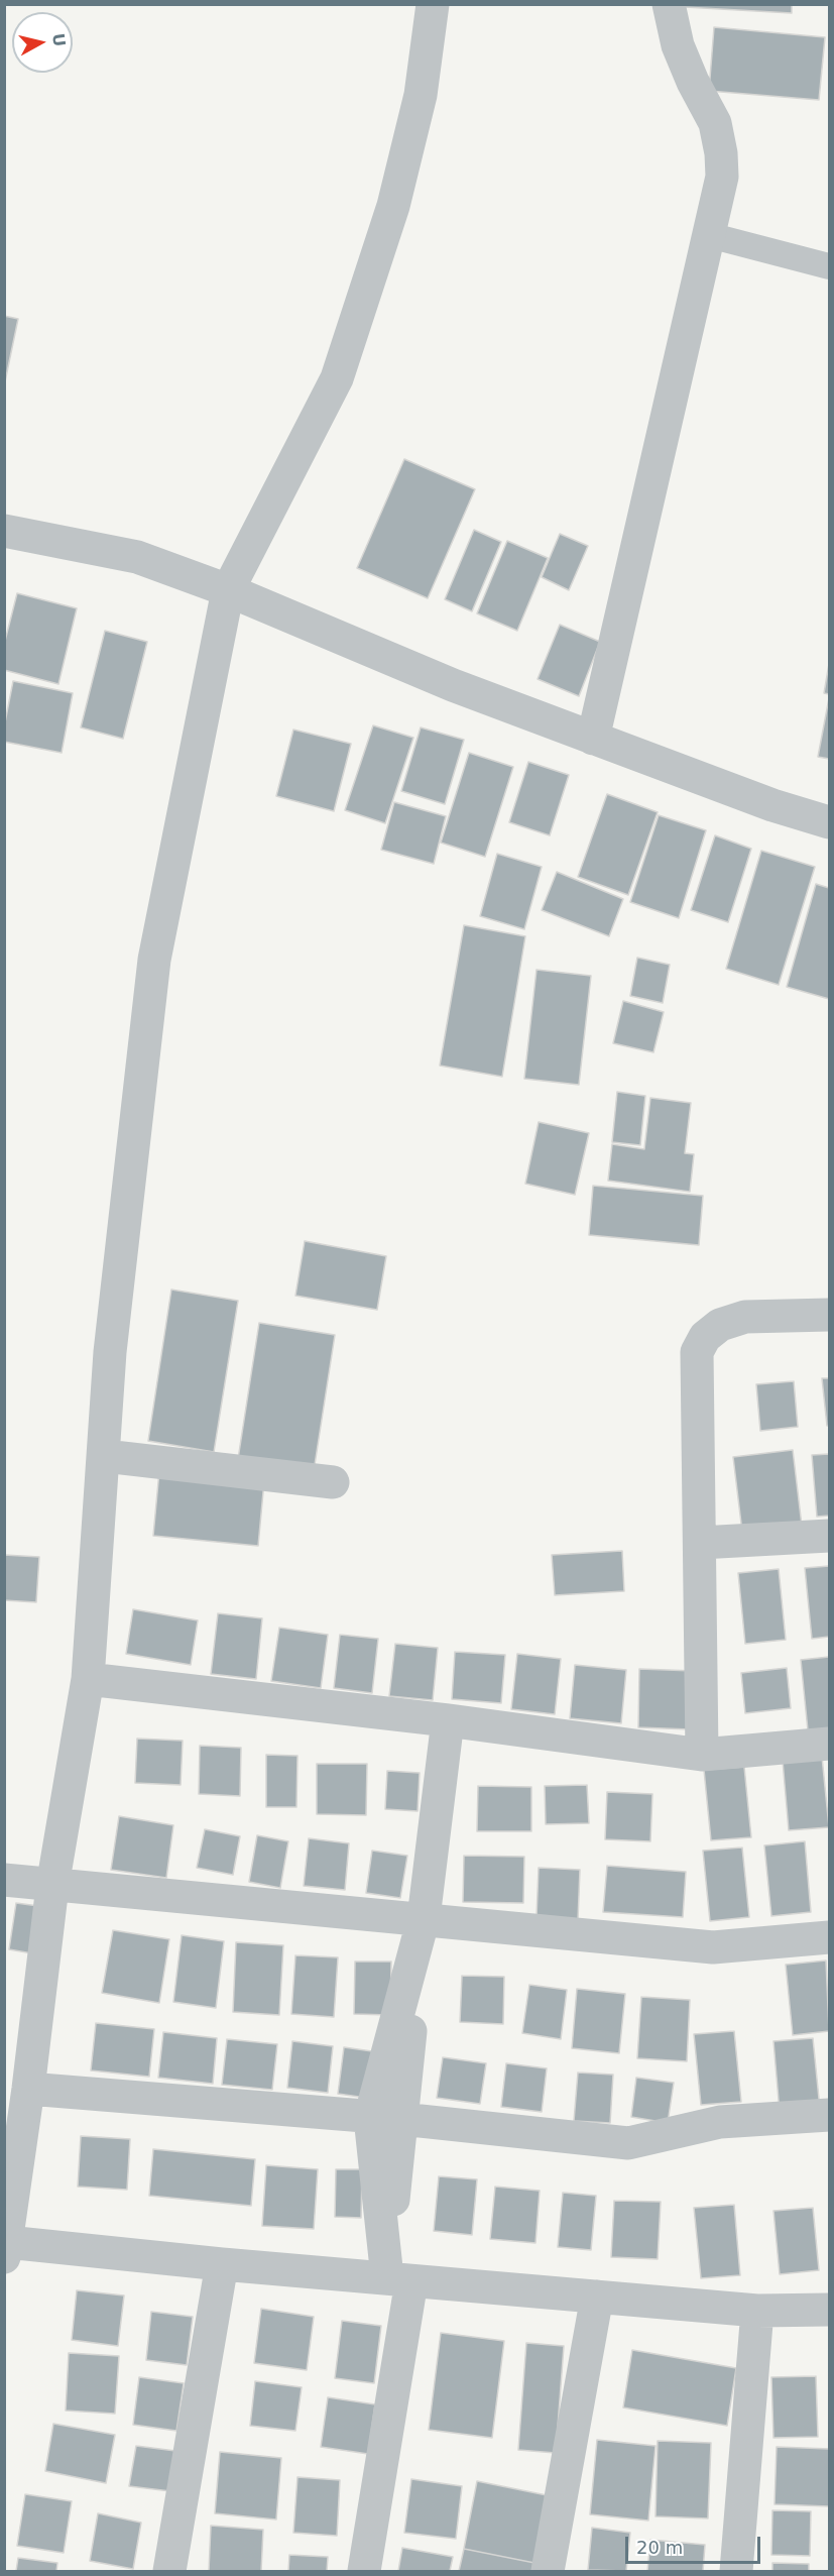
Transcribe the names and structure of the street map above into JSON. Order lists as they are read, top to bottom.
{
  "scale_bar": "20 m",
  "north": "right"
}
